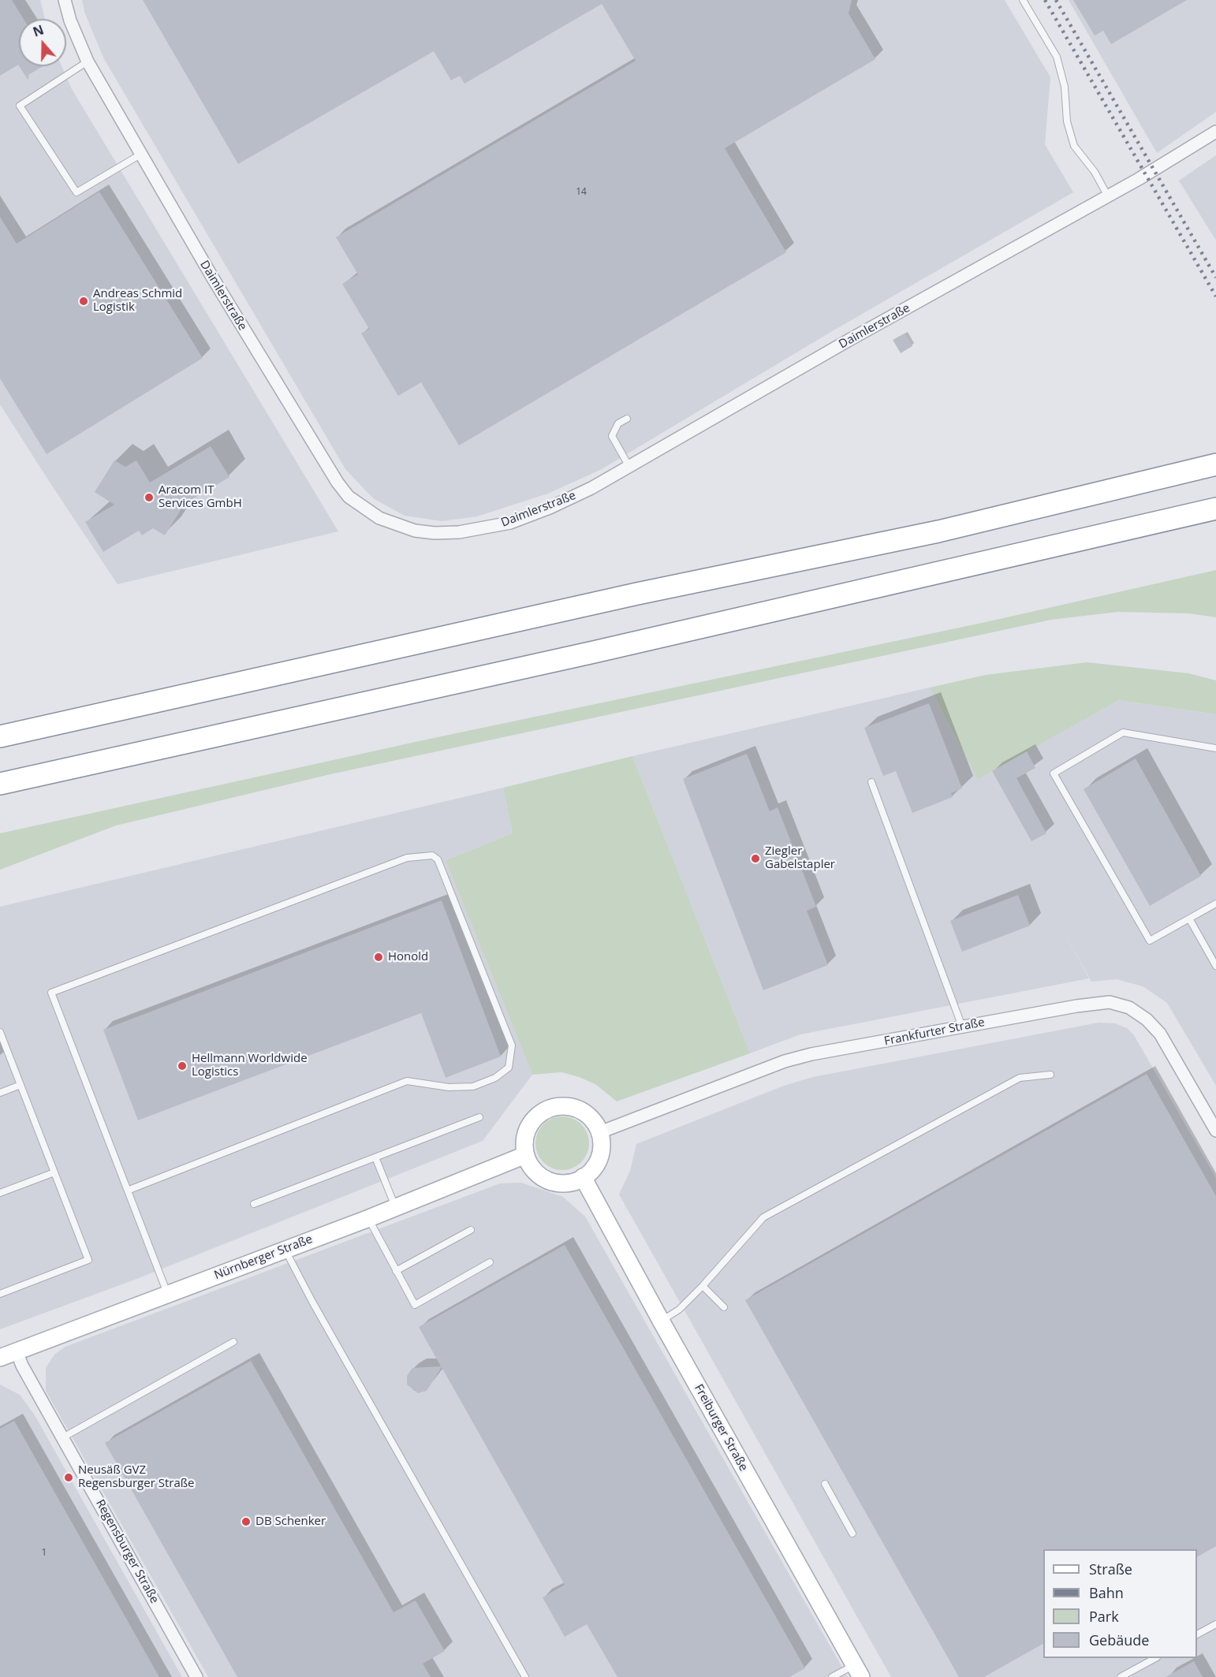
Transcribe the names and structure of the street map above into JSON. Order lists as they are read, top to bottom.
{
  "streets": {
    "street": [
      "Daimlerstraße",
      "Frankfurter Straße",
      "Nürnberger Straße",
      "Freiburger Straße",
      "Regensburger Straße"
    ]
  },
  "crossings": [
    ["Frankfurter Straße", "Nürnberger Straße"],
    ["Frankfurter Straße", "Freiburger Straße"],
    ["Nürnberger Straße", "Freiburger Straße"],
    ["Nürnberger Straße", "Regensburger Straße"]
  ],
  "places": [
    "Andreas Schmid Logistik",
    "Aracom IT Services GmbH",
    "Ziegler Gabelstapler",
    "Honold",
    "Hellmann Worldwide Logistics",
    "Neusäß GVZ Regensburger Straße",
    "DB Schenker"
  ],
  "house_numbers": ["14", "1"],
  "legend": [
    "Straße",
    "Bahn",
    "Park",
    "Gebäude"
  ],
  "north": "top"
}
